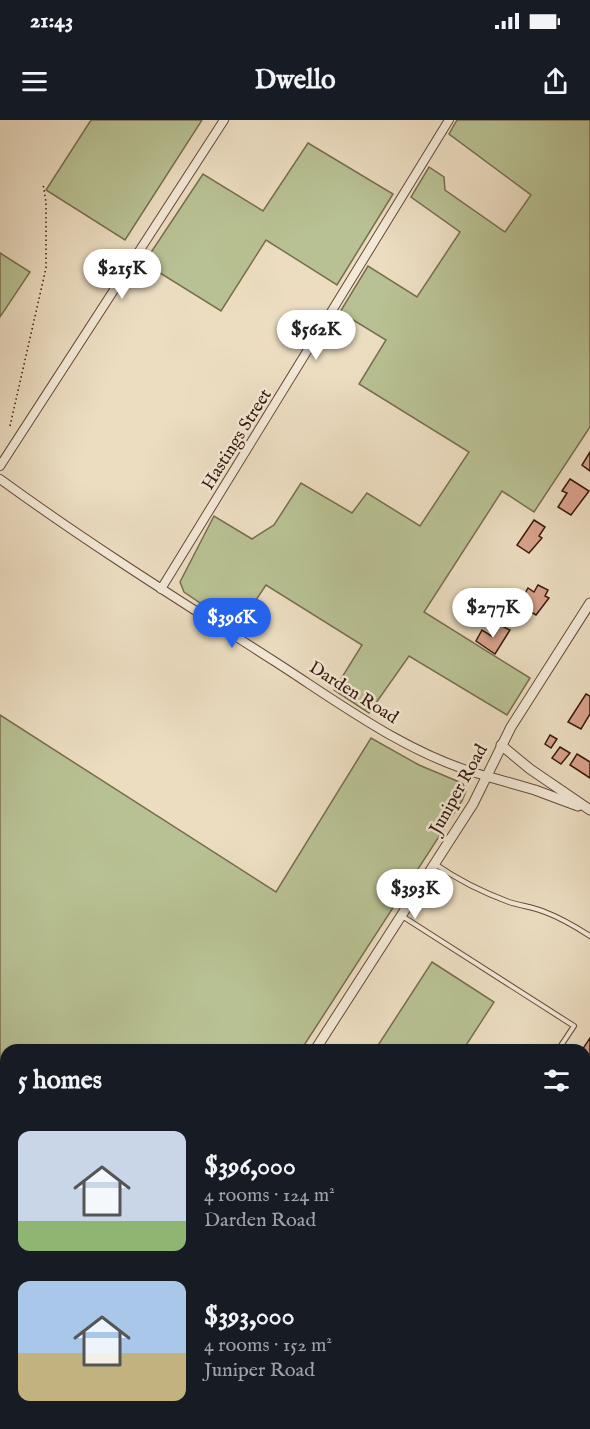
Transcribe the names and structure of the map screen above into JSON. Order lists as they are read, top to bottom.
{
  "streets": {
    "street": ["Hastings Street", "Darden Road", "Juniper Road"]
  },
  "crossings": [
    ["Hastings Street", "Darden Road"],
    ["Darden Road", "Juniper Road"]
  ],
  "page": {
    "status": "21:43",
    "header": "Dwello",
    "price": [
      "$215K",
      "$562K",
      "$277K",
      "$396K",
      "$393K"
    ],
    "heading": "5 homes",
    "list": [
      {
        "name": "$396,000",
        "note": "4 rooms · 124 m² · Darden Road"
      },
      {
        "name": "$393,000",
        "note": "4 rooms · 152 m² · Juniper Road"
      }
    ]
  }
}
